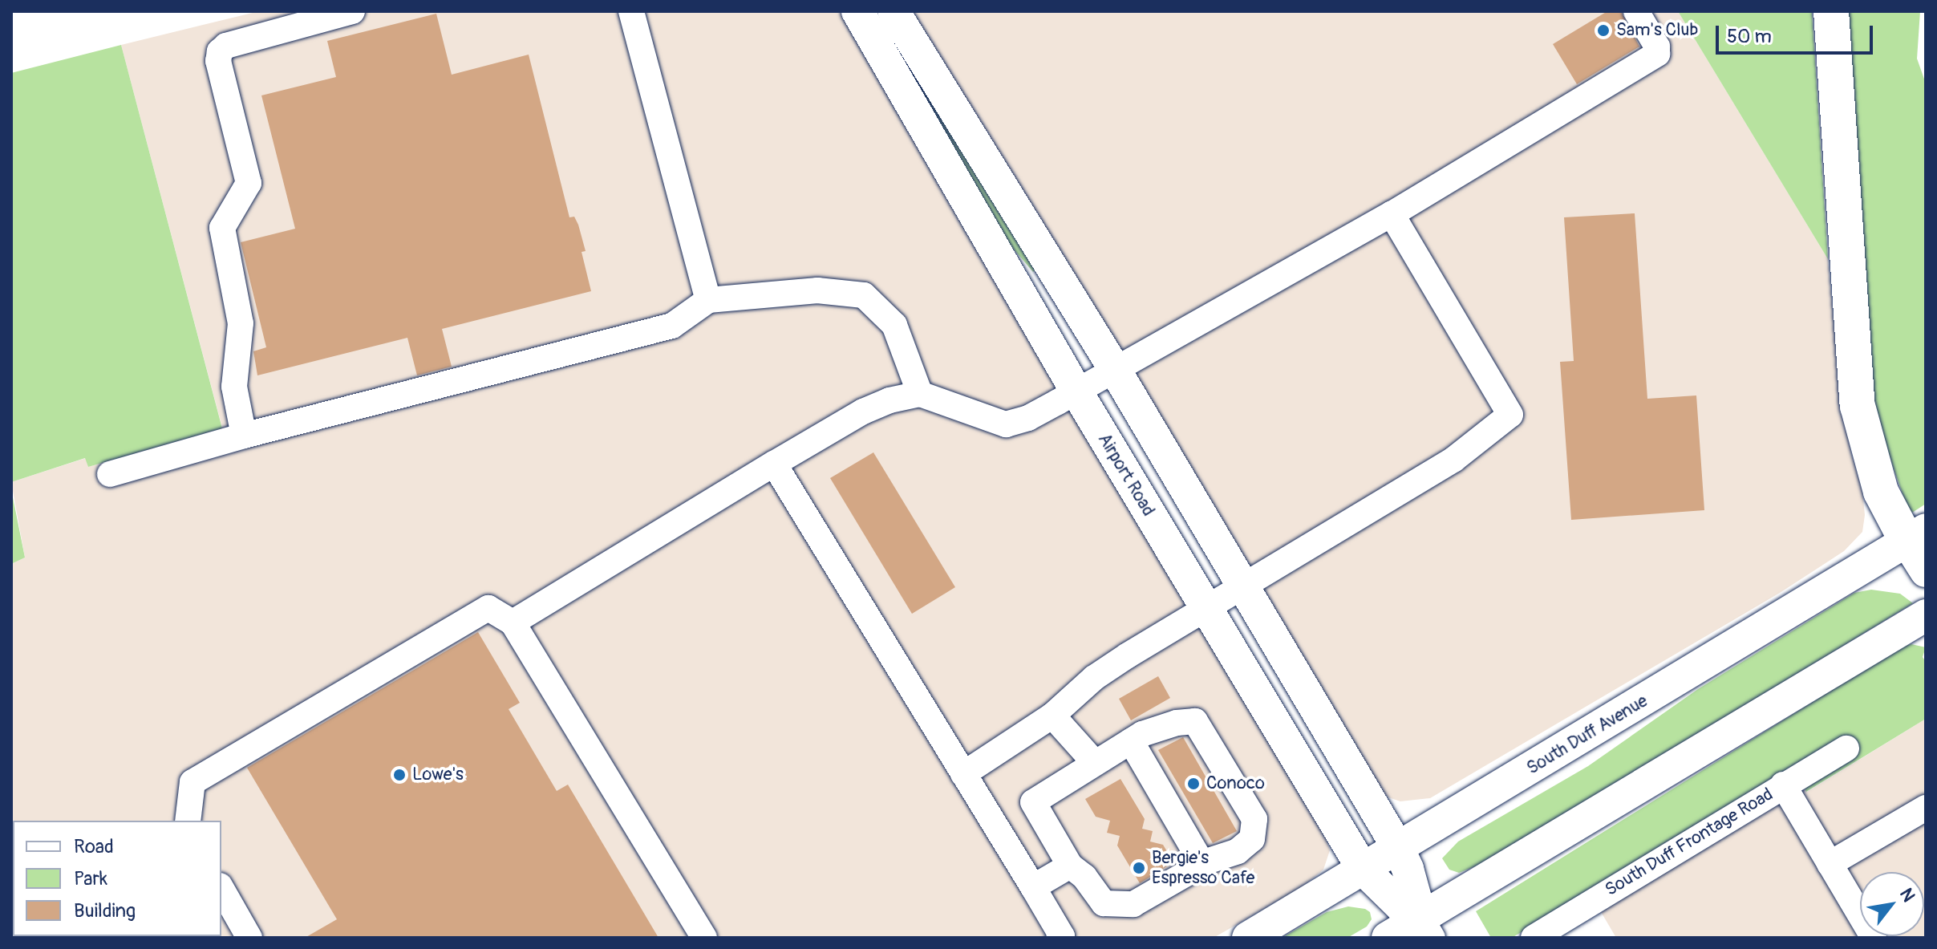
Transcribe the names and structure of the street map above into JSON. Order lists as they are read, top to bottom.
{
  "streets": {
    "main road": ["Airport Road", "South Duff Avenue"],
    "street": ["South Duff Frontage Road"]
  },
  "crossings": [
    ["Airport Road", "South Duff Avenue"]
  ],
  "places": [
    "Sam's Club",
    "Lowe's",
    "Conoco",
    "Bergie's Espresso Cafe"
  ],
  "legend": ["Road", "Park", "Building"],
  "scale_bar": "50 m",
  "north": "top right"
}
